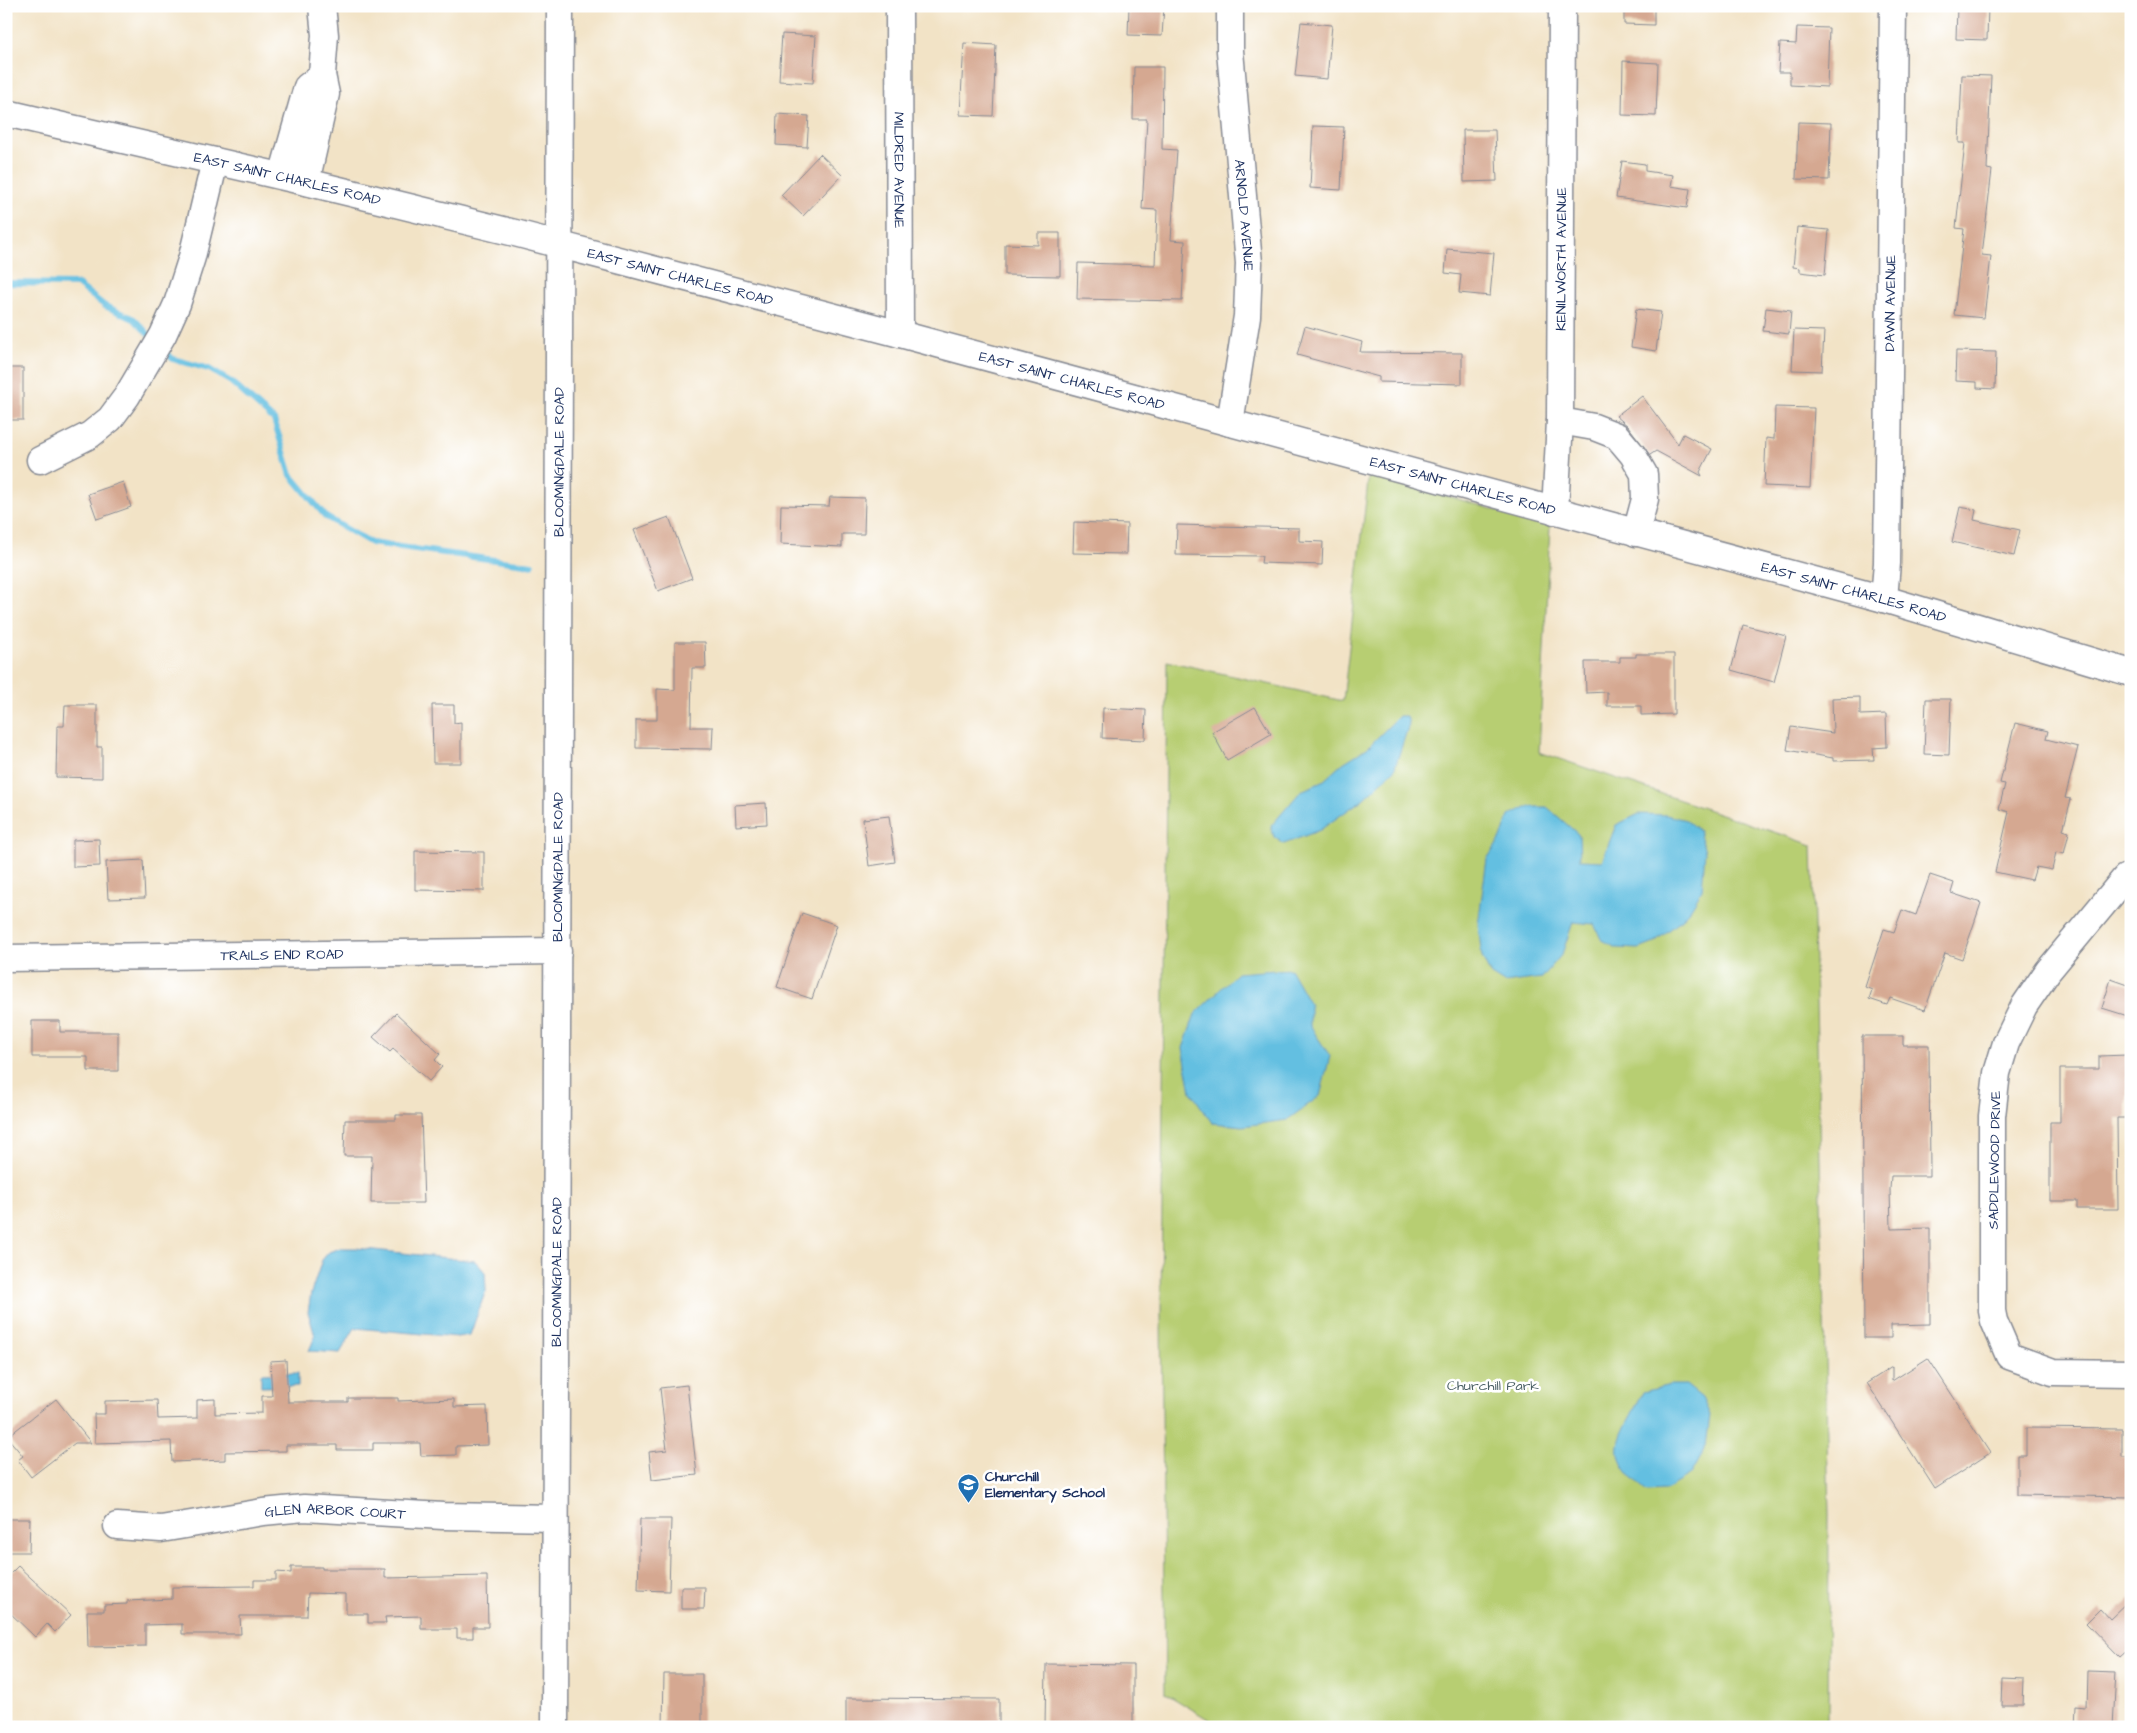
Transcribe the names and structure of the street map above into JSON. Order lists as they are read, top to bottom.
{
  "streets": {
    "street": [
      "MILDRED AVENUE",
      "EAST SAINT CHARLES ROAD",
      "ARNOLD AVENUE",
      "KENILWORTH AVENUE",
      "DAWN AVENUE",
      "BLOOMINGDALE ROAD",
      "TRAILS END ROAD",
      "SADDLEWOOD DRIVE",
      "GLEN ARBOR COURT"
    ]
  },
  "crossings": [
    ["MILDRED AVENUE", "EAST SAINT CHARLES ROAD"],
    ["EAST SAINT CHARLES ROAD", "ARNOLD AVENUE"],
    ["EAST SAINT CHARLES ROAD", "KENILWORTH AVENUE"],
    ["EAST SAINT CHARLES ROAD", "DAWN AVENUE"],
    ["EAST SAINT CHARLES ROAD", "BLOOMINGDALE ROAD"],
    ["BLOOMINGDALE ROAD", "TRAILS END ROAD"],
    ["BLOOMINGDALE ROAD", "GLEN ARBOR COURT"]
  ],
  "parks": ["Churchill Park"],
  "places": {
    "school or university": ["Churchill Elementary School"]
  }
}
